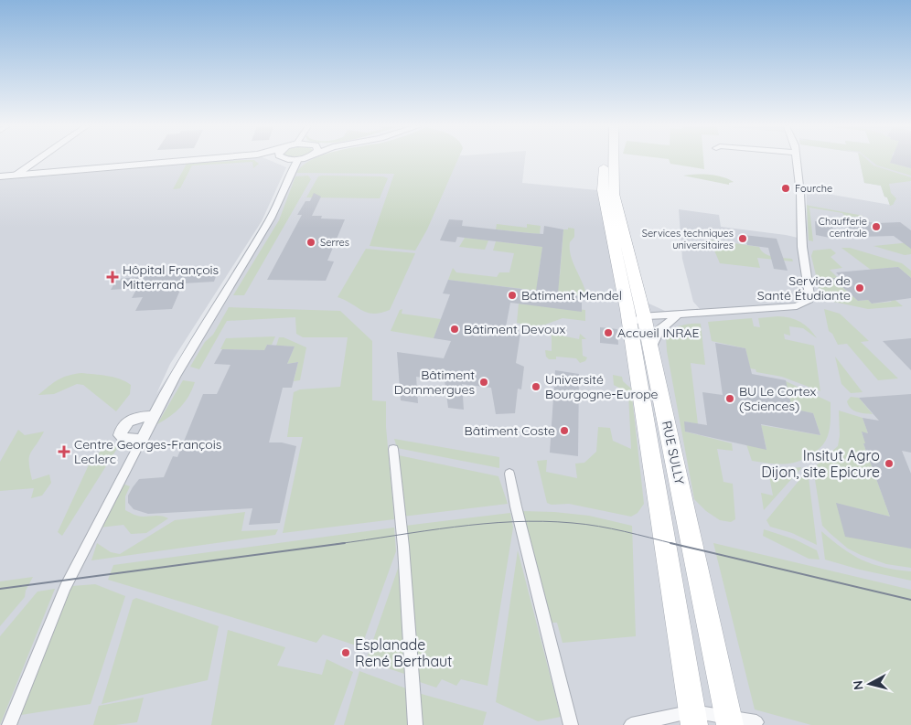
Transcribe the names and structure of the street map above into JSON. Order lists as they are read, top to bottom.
{
  "streets": {
    "main road": ["RUE SULLY"]
  },
  "places": {
    "other": [
      "Fourche",
      "Chaufferie centrale",
      "Services techniques universitaires",
      "Serres",
      "Service de Santé Étudiante",
      "Bâtiment Mendel",
      "Bâtiment Devoux",
      "Accueil INRAE",
      "Bâtiment Dommergues",
      "Université Bourgogne-Europe",
      "BU Le Cortex (Sciences)",
      "Bâtiment Coste",
      "Insitut Agro Dijon, site Epicure",
      "Esplanade René Berthaut"
    ],
    "health": ["Hôpital François Mitterrand", "Centre Georges-François Leclerc"]
  },
  "north": "left"
}
